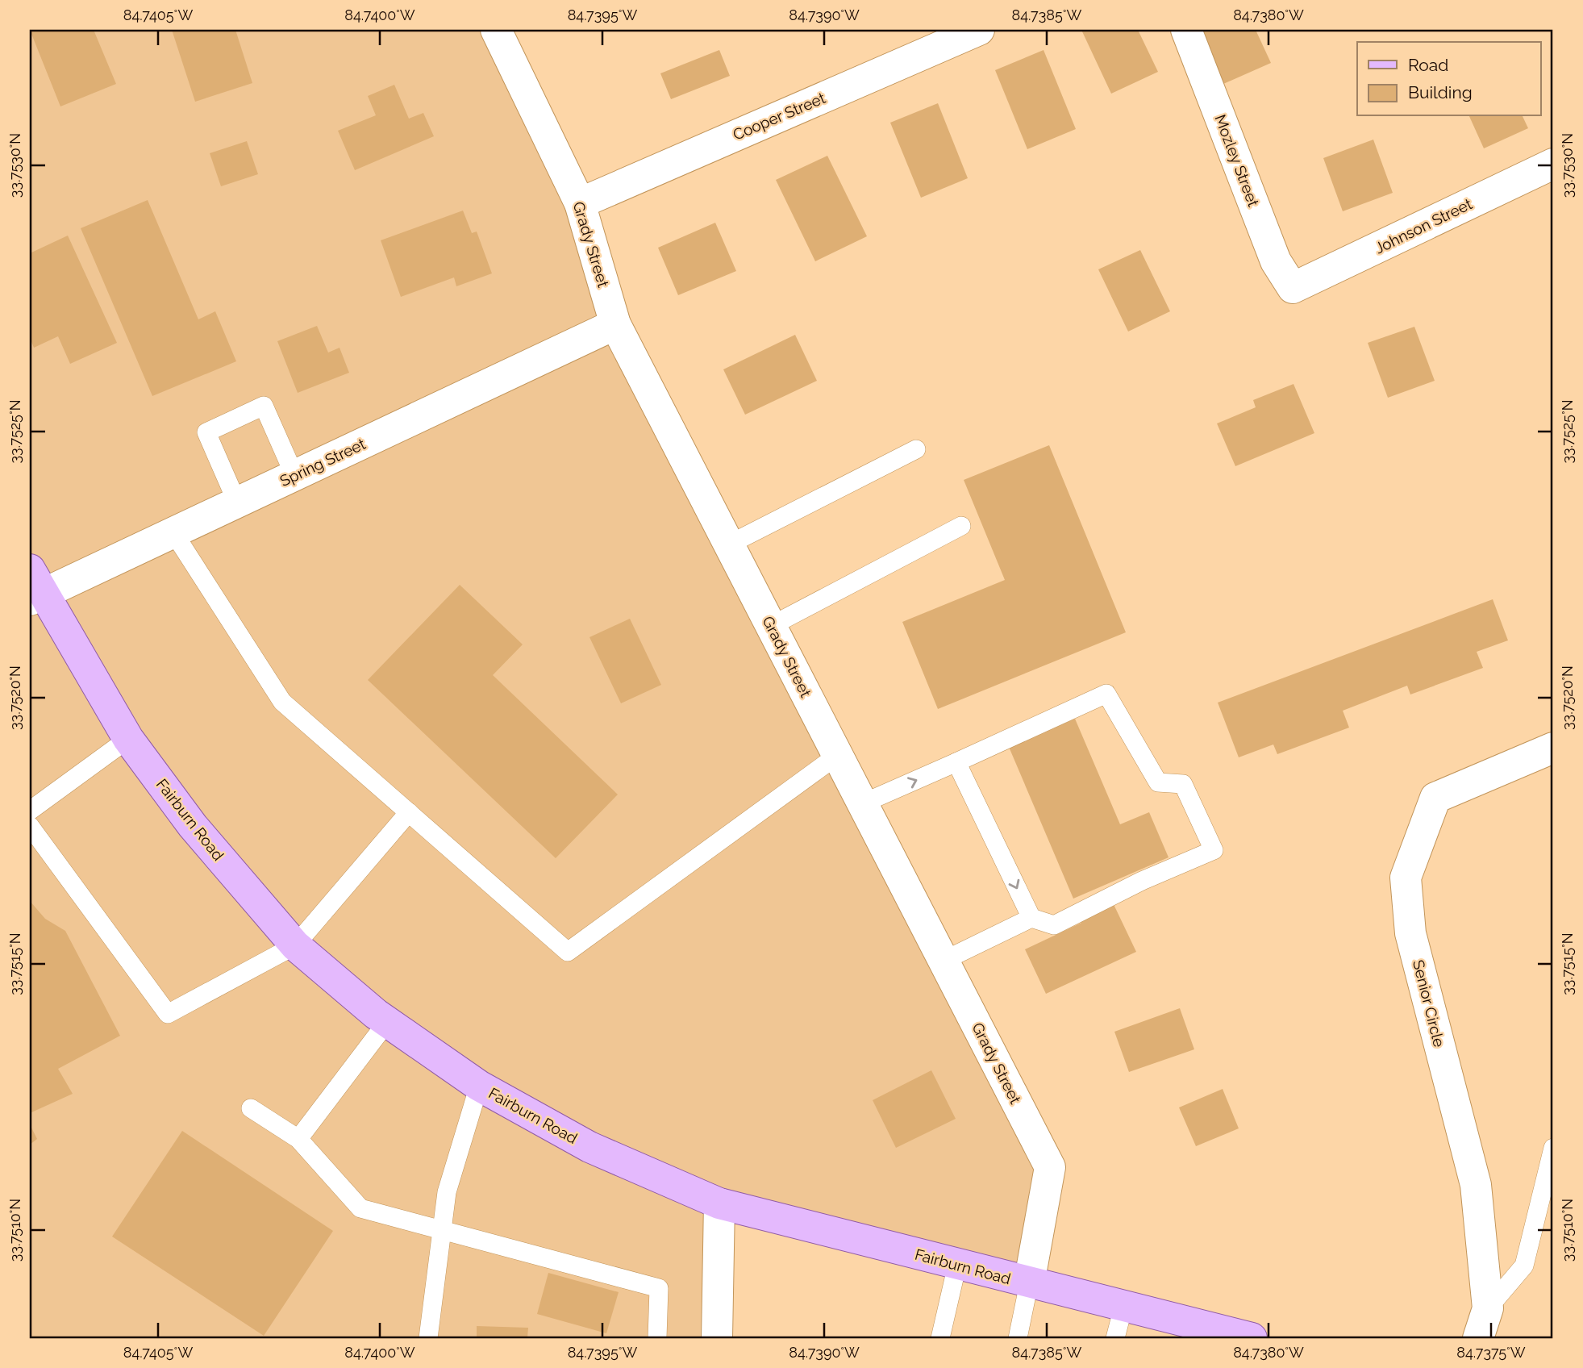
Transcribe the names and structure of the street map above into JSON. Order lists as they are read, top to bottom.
{
  "streets": {
    "main road": ["Fairburn Road"],
    "street": [
      "Cooper Street",
      "Mozley Street",
      "Johnson Street",
      "Grady Street",
      "Spring Street",
      "Senior Circle"
    ]
  },
  "crossings": [
    ["Cooper Street", "Grady Street"],
    ["Mozley Street", "Johnson Street"],
    ["Grady Street", "Spring Street"],
    ["Grady Street", "Fairburn Road"],
    ["Spring Street", "Fairburn Road"]
  ],
  "legend": ["Road", "Building"],
  "coordinates": [
    "84.7405°W",
    "84.7400°W",
    "84.7395°W",
    "84.7390°W",
    "84.7385°W",
    "84.7380°W",
    "33.7530°N",
    "33.7525°N",
    "33.7520°N",
    "33.7515°N",
    "33.7510°N",
    "84.7375°W"
  ]
}
